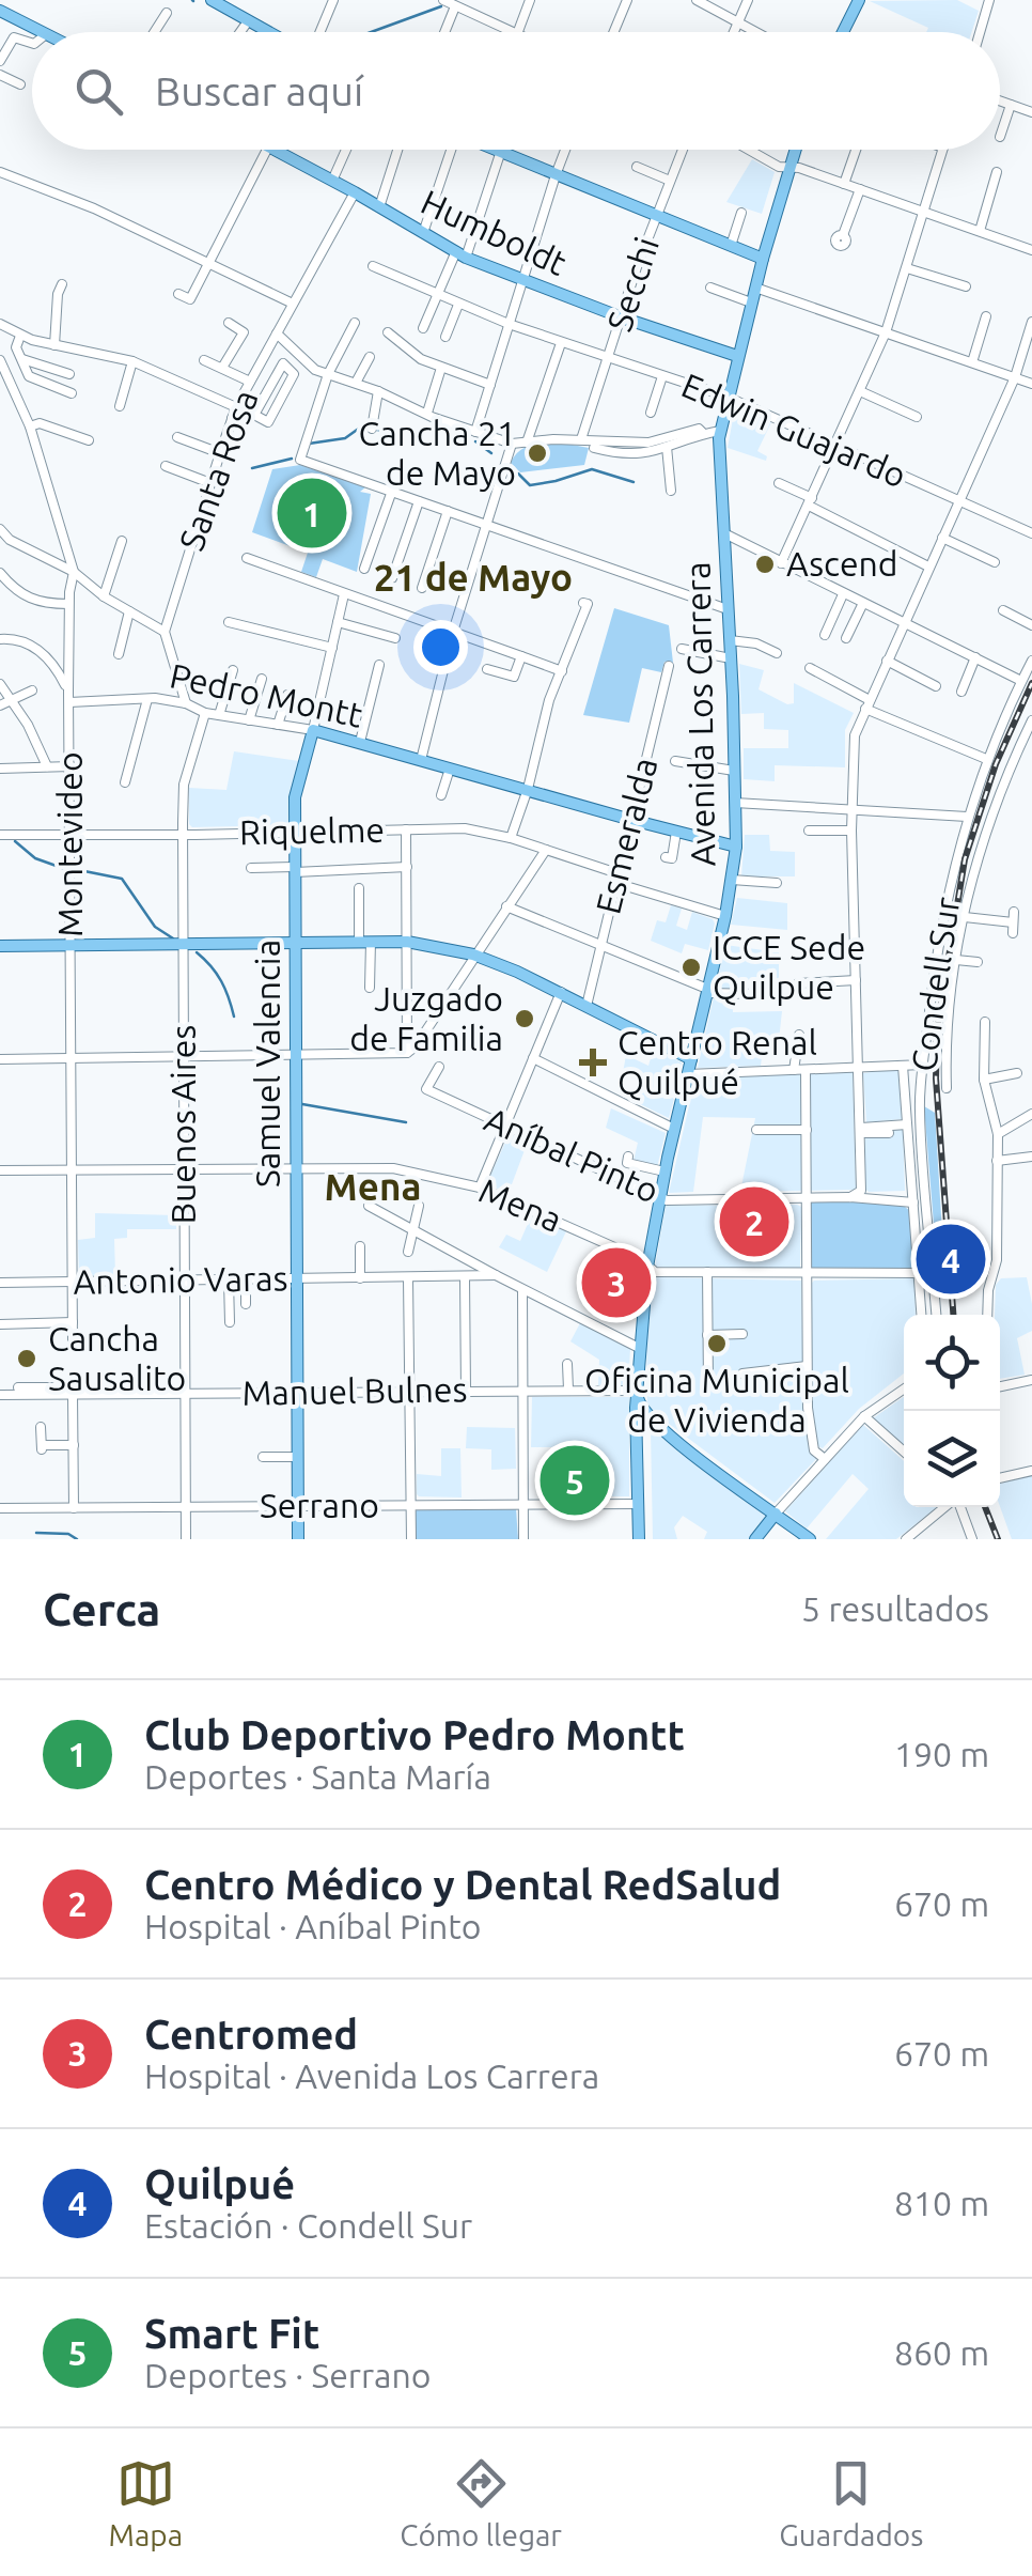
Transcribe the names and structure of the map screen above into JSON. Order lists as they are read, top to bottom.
{
  "streets": {
    "main road": [
      "Humboldt",
      "Pedro Montt",
      "Avenida Los Carrera",
      "Samuel Valencia"
    ],
    "street": [
      "Secchi",
      "Edwin Guajardo",
      "Santa Rosa",
      "Riquelme",
      "Esmeralda",
      "Montevideo",
      "Condell Sur",
      "Buenos Aires",
      "Aníbal Pinto",
      "Mena",
      "Antonio Varas",
      "Manuel Bulnes",
      "Serrano"
    ]
  },
  "crossings": [
    ["Humboldt", "Secchi"],
    ["Humboldt", "Santa Rosa"],
    ["Humboldt", "Avenida Los Carrera"],
    ["Secchi", "Edwin Guajardo"],
    ["Edwin Guajardo", "Avenida Los Carrera"],
    ["Pedro Montt", "Avenida Los Carrera"],
    ["Pedro Montt", "Esmeralda"],
    ["Pedro Montt", "Montevideo"],
    ["Pedro Montt", "Samuel Valencia"],
    ["Pedro Montt", "Buenos Aires"],
    ["Avenida Los Carrera", "Riquelme"],
    ["Avenida Los Carrera", "Aníbal Pinto"],
    ["Avenida Los Carrera", "Mena"],
    ["Avenida Los Carrera", "Manuel Bulnes"],
    ["Avenida Los Carrera", "Serrano"],
    ["Riquelme", "Esmeralda"],
    ["Riquelme", "Montevideo"],
    ["Riquelme", "Samuel Valencia"],
    ["Riquelme", "Buenos Aires"],
    ["Montevideo", "Mena"],
    ["Montevideo", "Antonio Varas"],
    ["Samuel Valencia", "Mena"],
    ["Samuel Valencia", "Antonio Varas"],
    ["Samuel Valencia", "Manuel Bulnes"],
    ["Samuel Valencia", "Serrano"],
    ["Buenos Aires", "Mena"],
    ["Buenos Aires", "Antonio Varas"],
    ["Buenos Aires", "Manuel Bulnes"],
    ["Buenos Aires", "Serrano"]
  ],
  "districts": ["21 de Mayo", "Mena"],
  "places": {
    "other": [
      "Cancha 21 de Mayo",
      "Ascend",
      "ICCE Sede Quilpue",
      "Juzgado de Familia",
      "Oficina Municipal de Vivienda",
      "Cancha Sausalito"
    ],
    "health": ["Centro Renal Quilpué"]
  },
  "page": {
    "search": "Buscar aquí",
    "pins": [
      "1",
      "2",
      "4",
      "3",
      "5"
    ],
    "heading": ["Cerca", "5 resultados"],
    "list": [
      {
        "mark": "1",
        "name": "Club Deportivo Pedro Montt",
        "note": "Deportes · Santa María",
        "value": "190 m"
      },
      {
        "mark": "2",
        "name": "Centro Médico y Dental RedSalud",
        "note": "Hospital · Aníbal Pinto",
        "value": "670 m"
      },
      {
        "mark": "3",
        "name": "Centromed",
        "note": "Hospital · Avenida Los Carrera",
        "value": "670 m"
      },
      {
        "mark": "4",
        "name": "Quilpué",
        "note": "Estación · Condell Sur",
        "value": "810 m"
      },
      {
        "mark": "5",
        "name": "Smart Fit",
        "note": "Deportes · Serrano",
        "value": "860 m"
      }
    ],
    "nav": ["Mapa", "Cómo llegar", "Guardados"]
  }
}
